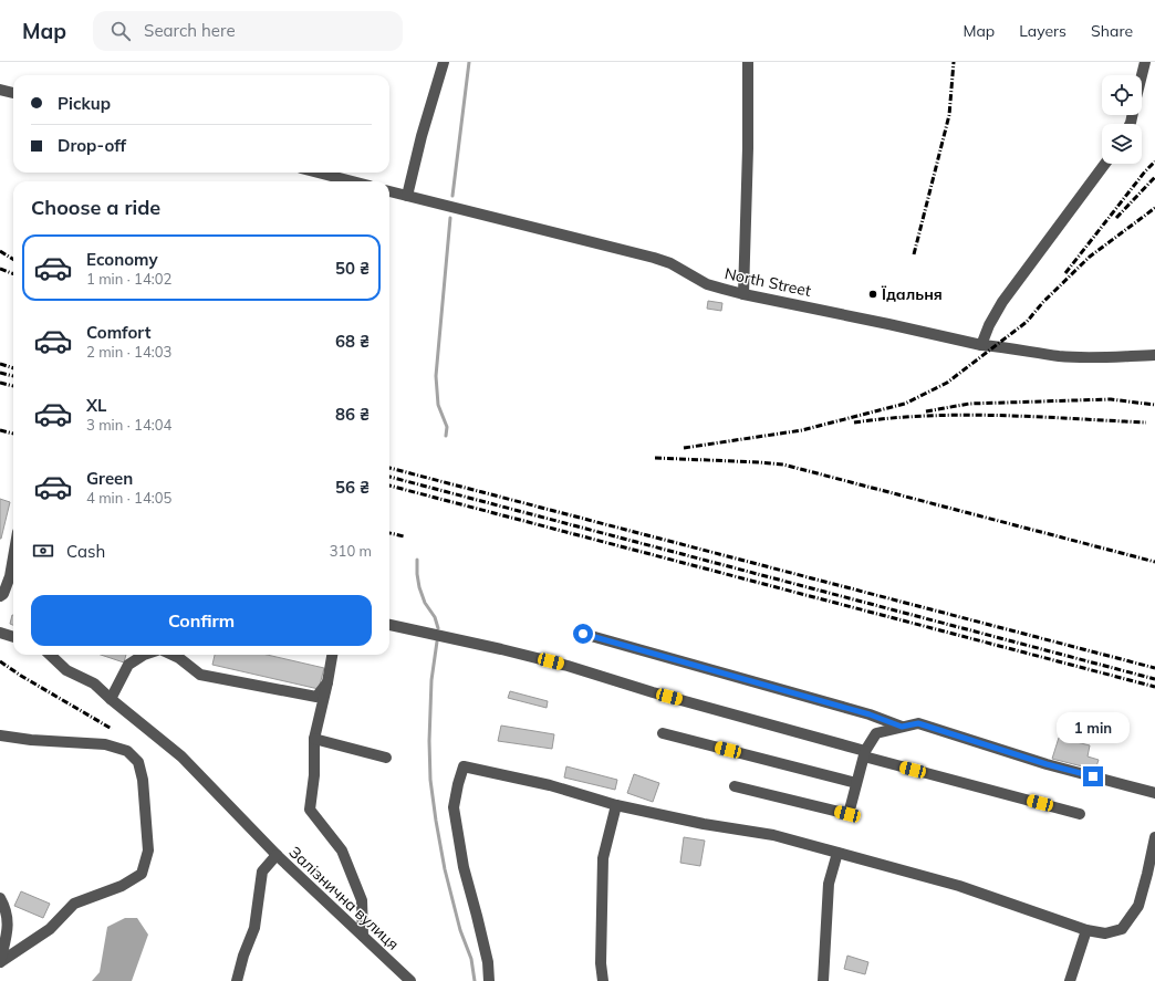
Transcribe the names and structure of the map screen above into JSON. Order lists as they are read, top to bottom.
{
  "streets": {
    "street": ["North Street", "Залізнична вулиця"]
  },
  "places": ["Їдальня"],
  "page": {
    "header": "Map",
    "search": "Search here",
    "nav": ["Map", "Layers", "Share"],
    "banner": ["Pickup", "Drop-off"],
    "heading": "Choose a ride",
    "list": [
      {
        "name": "Economy",
        "note": "1 min · 14:02",
        "value": "50 ₴"
      },
      {
        "name": "Comfort",
        "note": "2 min · 14:03",
        "value": "68 ₴"
      },
      {
        "name": "XL",
        "note": "3 min · 14:04",
        "value": "86 ₴"
      },
      {
        "name": "Green",
        "note": "4 min · 14:05",
        "value": "56 ₴"
      }
    ],
    "pay": ["Cash", "310 m"],
    "buttons": "Confirm",
    "bubble": "1 min"
  }
}
